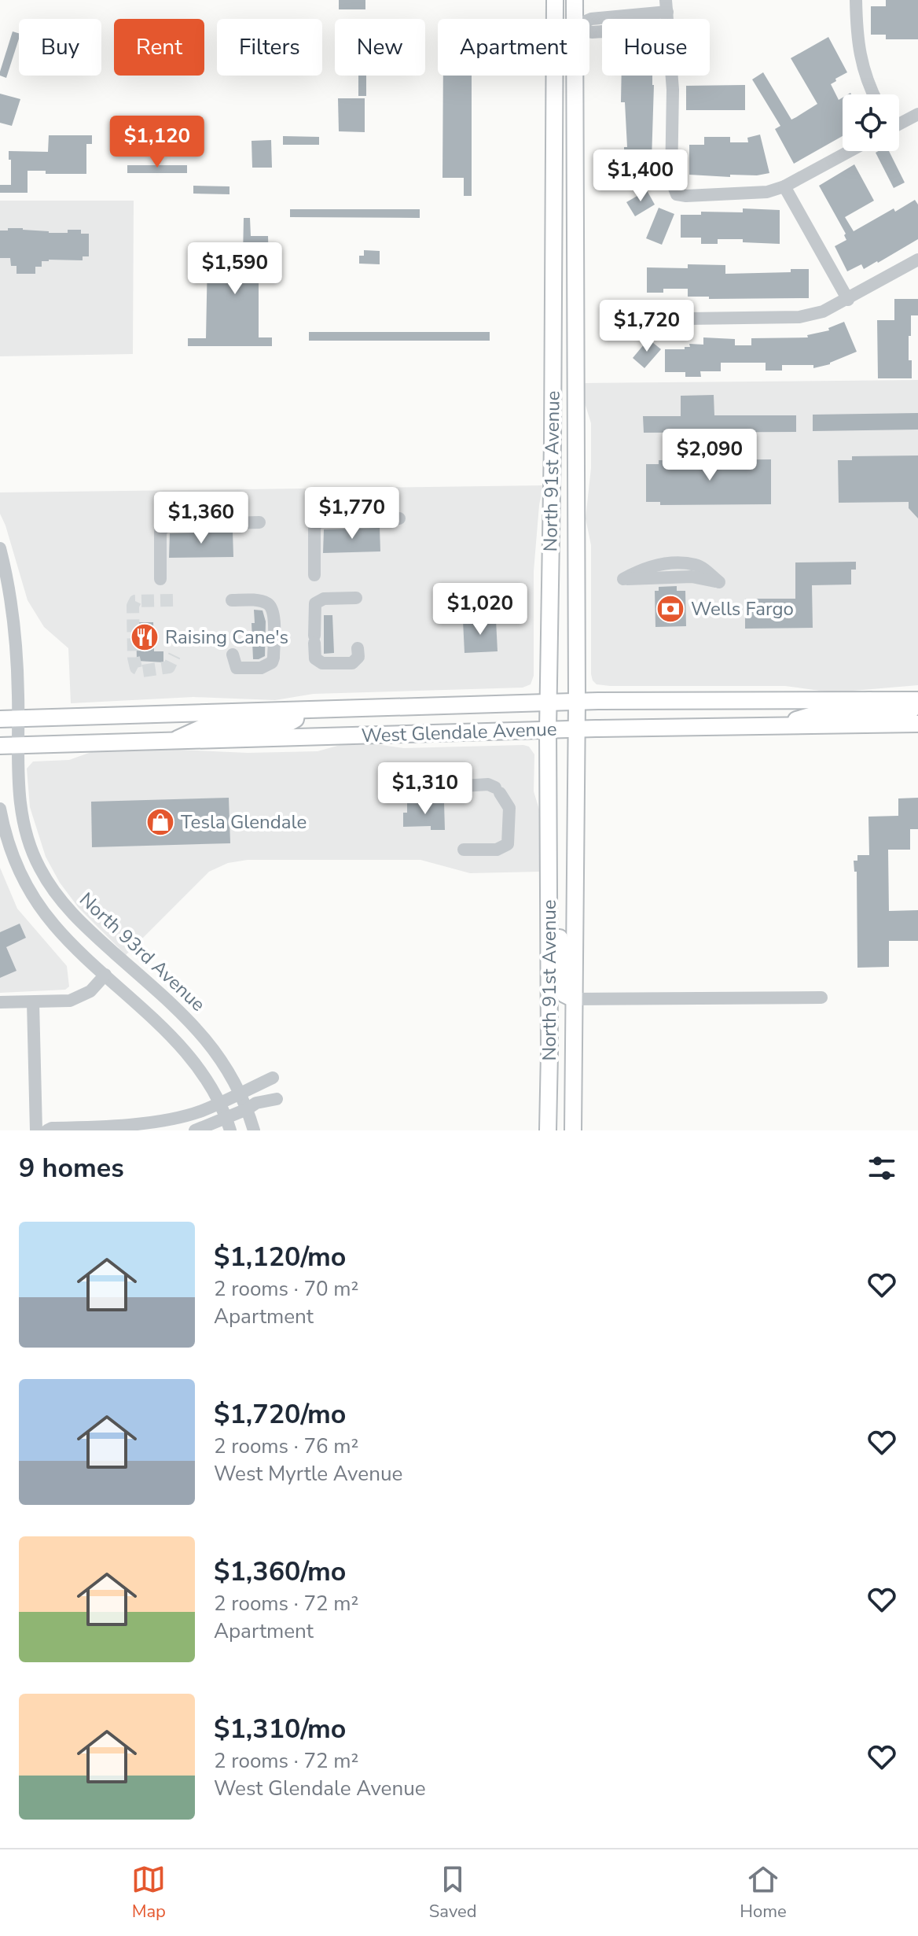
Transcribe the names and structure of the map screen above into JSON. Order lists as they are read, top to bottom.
{
  "streets": {
    "main road": ["North 91st Avenue", "West Glendale Avenue"],
    "street": ["North 93rd Avenue"]
  },
  "crossings": [
    ["North 91st Avenue", "West Glendale Avenue"],
    ["West Glendale Avenue", "North 93rd Avenue"]
  ],
  "places": {
    "bank": ["Wells Fargo"],
    "restaurant": ["Raising Cane's"],
    "shop": ["Tesla Glendale"]
  },
  "page": {
    "chip": [
      "Buy",
      "Rent",
      "Filters",
      "New",
      "Apartment",
      "House"
    ],
    "price": [
      "$1,120",
      "$1,400",
      "$1,590",
      "$1,720",
      "$2,090",
      "$1,770",
      "$1,360",
      "$1,020",
      "$1,310"
    ],
    "heading": "9 homes",
    "list": [
      {
        "name": "$1,120/mo",
        "note": "2 rooms · 70 m² · Apartment"
      },
      {
        "name": "$1,720/mo",
        "note": "2 rooms · 76 m² · West Myrtle Avenue"
      },
      {
        "name": "$1,360/mo",
        "note": "2 rooms · 72 m² · Apartment"
      },
      {
        "name": "$1,310/mo",
        "note": "2 rooms · 72 m² · West Glendale Avenue"
      }
    ],
    "tabs": ["Map", "Saved", "Home"]
  }
}
